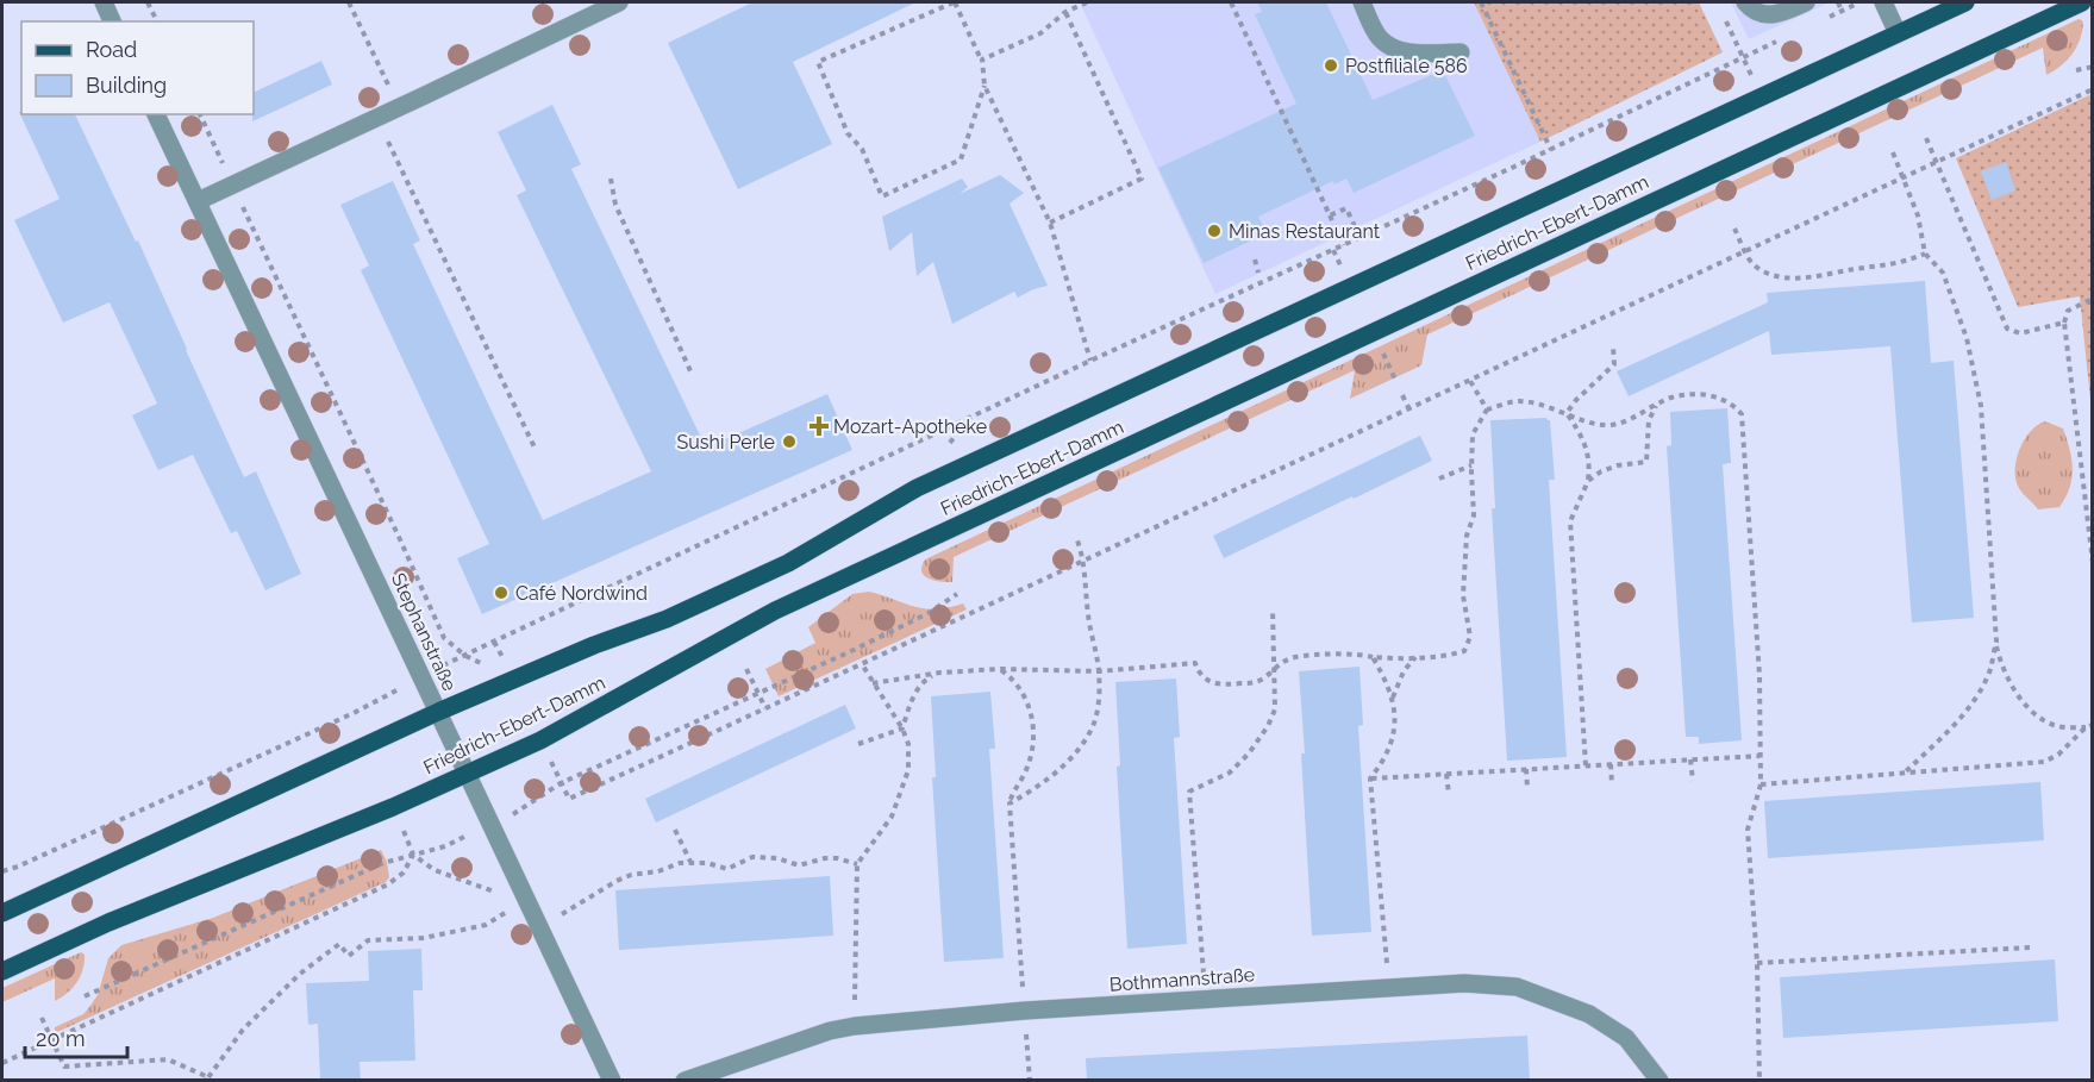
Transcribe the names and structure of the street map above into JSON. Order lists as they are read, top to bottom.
{
  "streets": {
    "main road": ["Friedrich-Ebert-Damm"],
    "street": ["Stephanstraße", "Bothmannstraße"]
  },
  "crossings": [
    ["Friedrich-Ebert-Damm", "Stephanstraße"]
  ],
  "places": {
    "other": [
      "Postfiliale 586",
      "Minas Restaurant",
      "Sushi Perle",
      "Café Nordwind"
    ],
    "health": ["Mozart-Apotheke"]
  },
  "legend": ["Road", "Building"],
  "scale_bar": "20 m"
}
